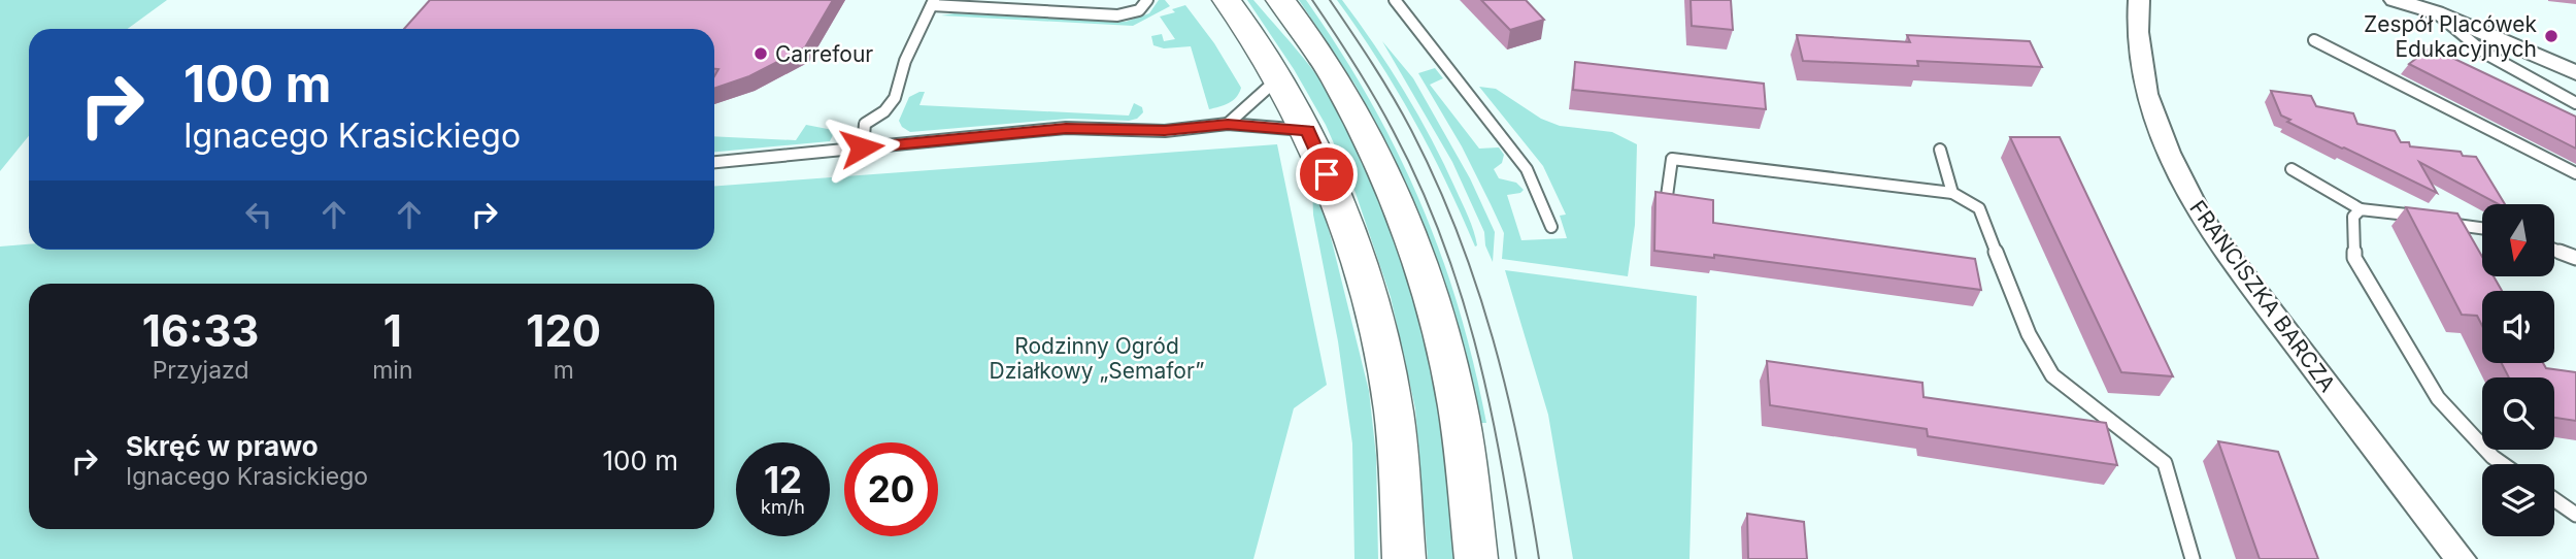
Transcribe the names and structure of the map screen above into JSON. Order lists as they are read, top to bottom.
{
  "streets": {
    "street": ["FRANCISZKA BARCZA"]
  },
  "parks": ["Rodzinny Ogród Działkowy „Semafor”"],
  "places": ["Zespół Placówek Edukacyjnych", "Carrefour"],
  "north": "bottom",
  "page": {
    "turn": ["100 m", "Ignacego Krasickiego"],
    "eta": [
      "16:33",
      "Przyjazd",
      "1",
      "min",
      "120",
      "m"
    ],
    "list": [
      {
        "name": "Skręć w prawo",
        "note": "Ignacego Krasickiego",
        "value": "100 m"
      }
    ],
    "speed": "12 km/h",
    "limit": "20"
  }
}
